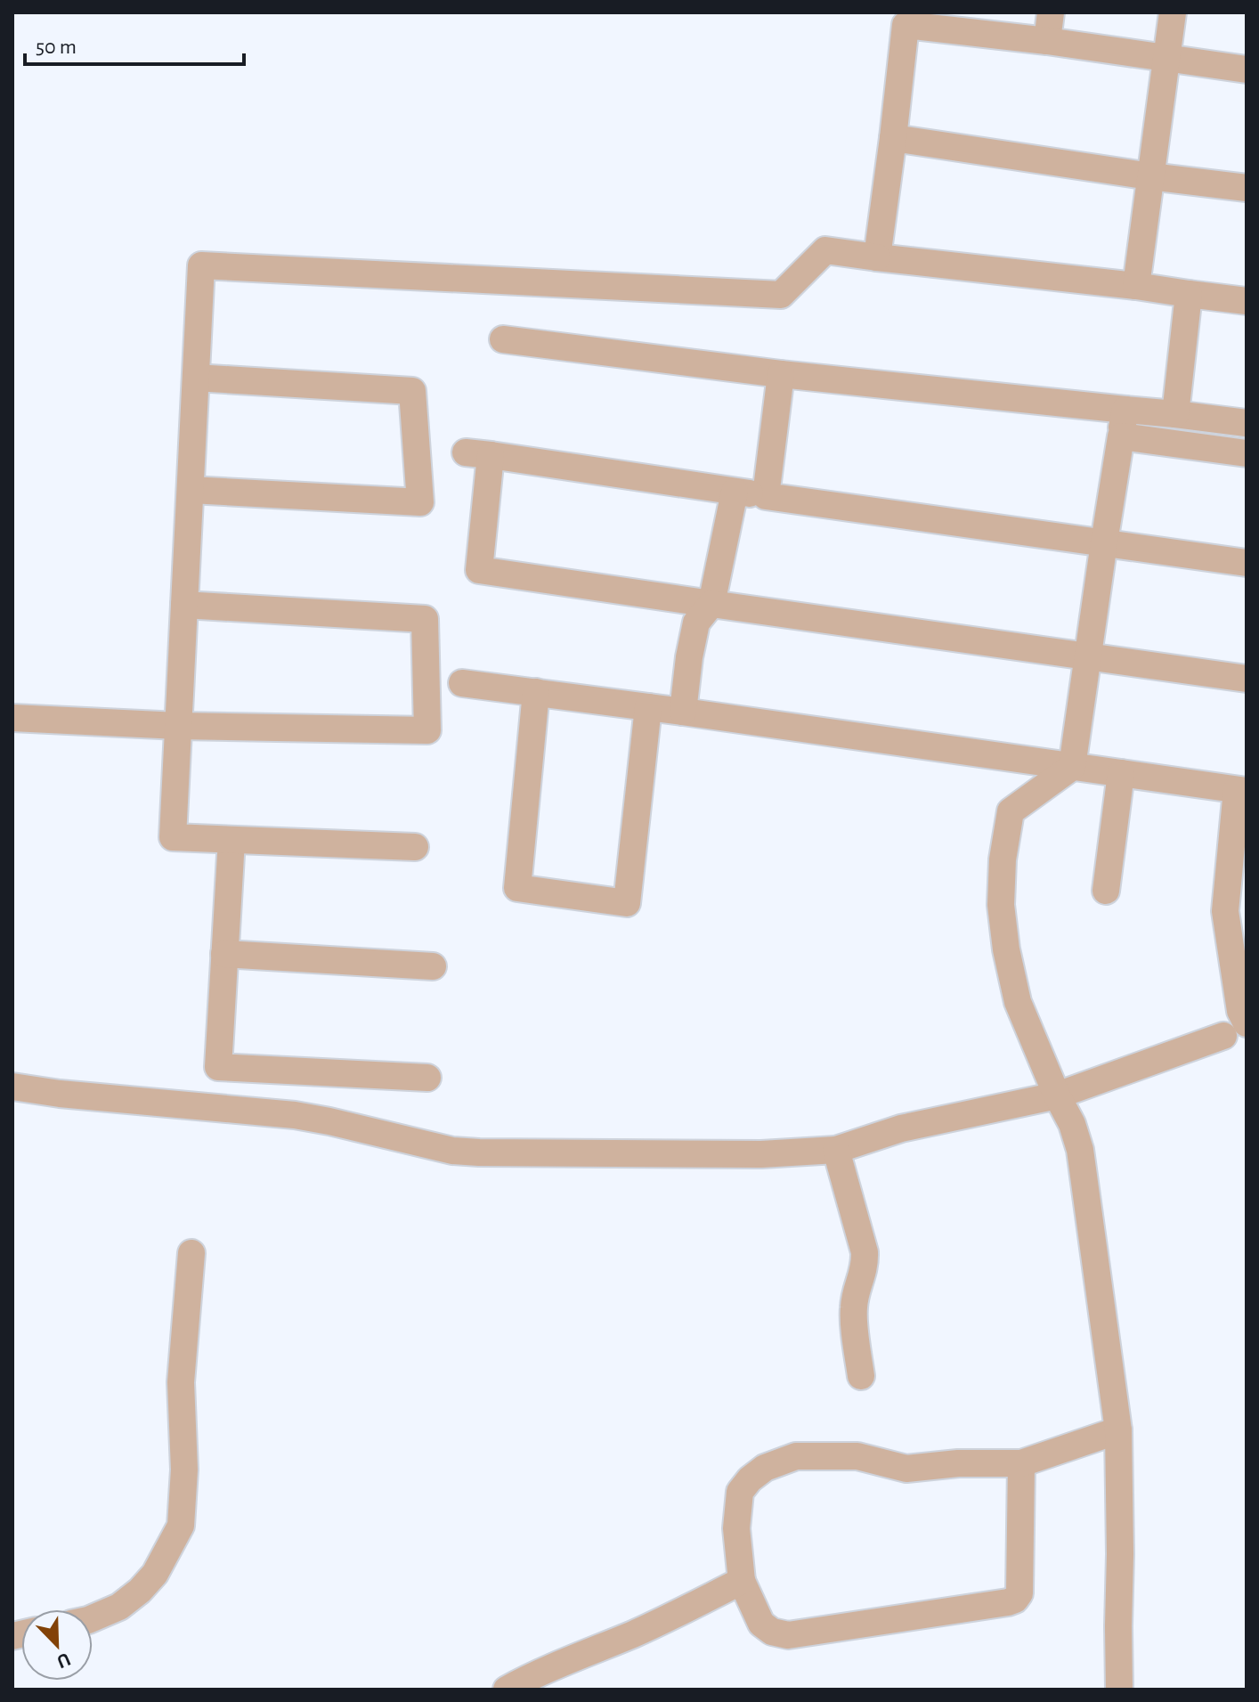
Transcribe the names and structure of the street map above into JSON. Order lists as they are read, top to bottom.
{
  "scale_bar": "50 m",
  "north": "bottom right"
}
